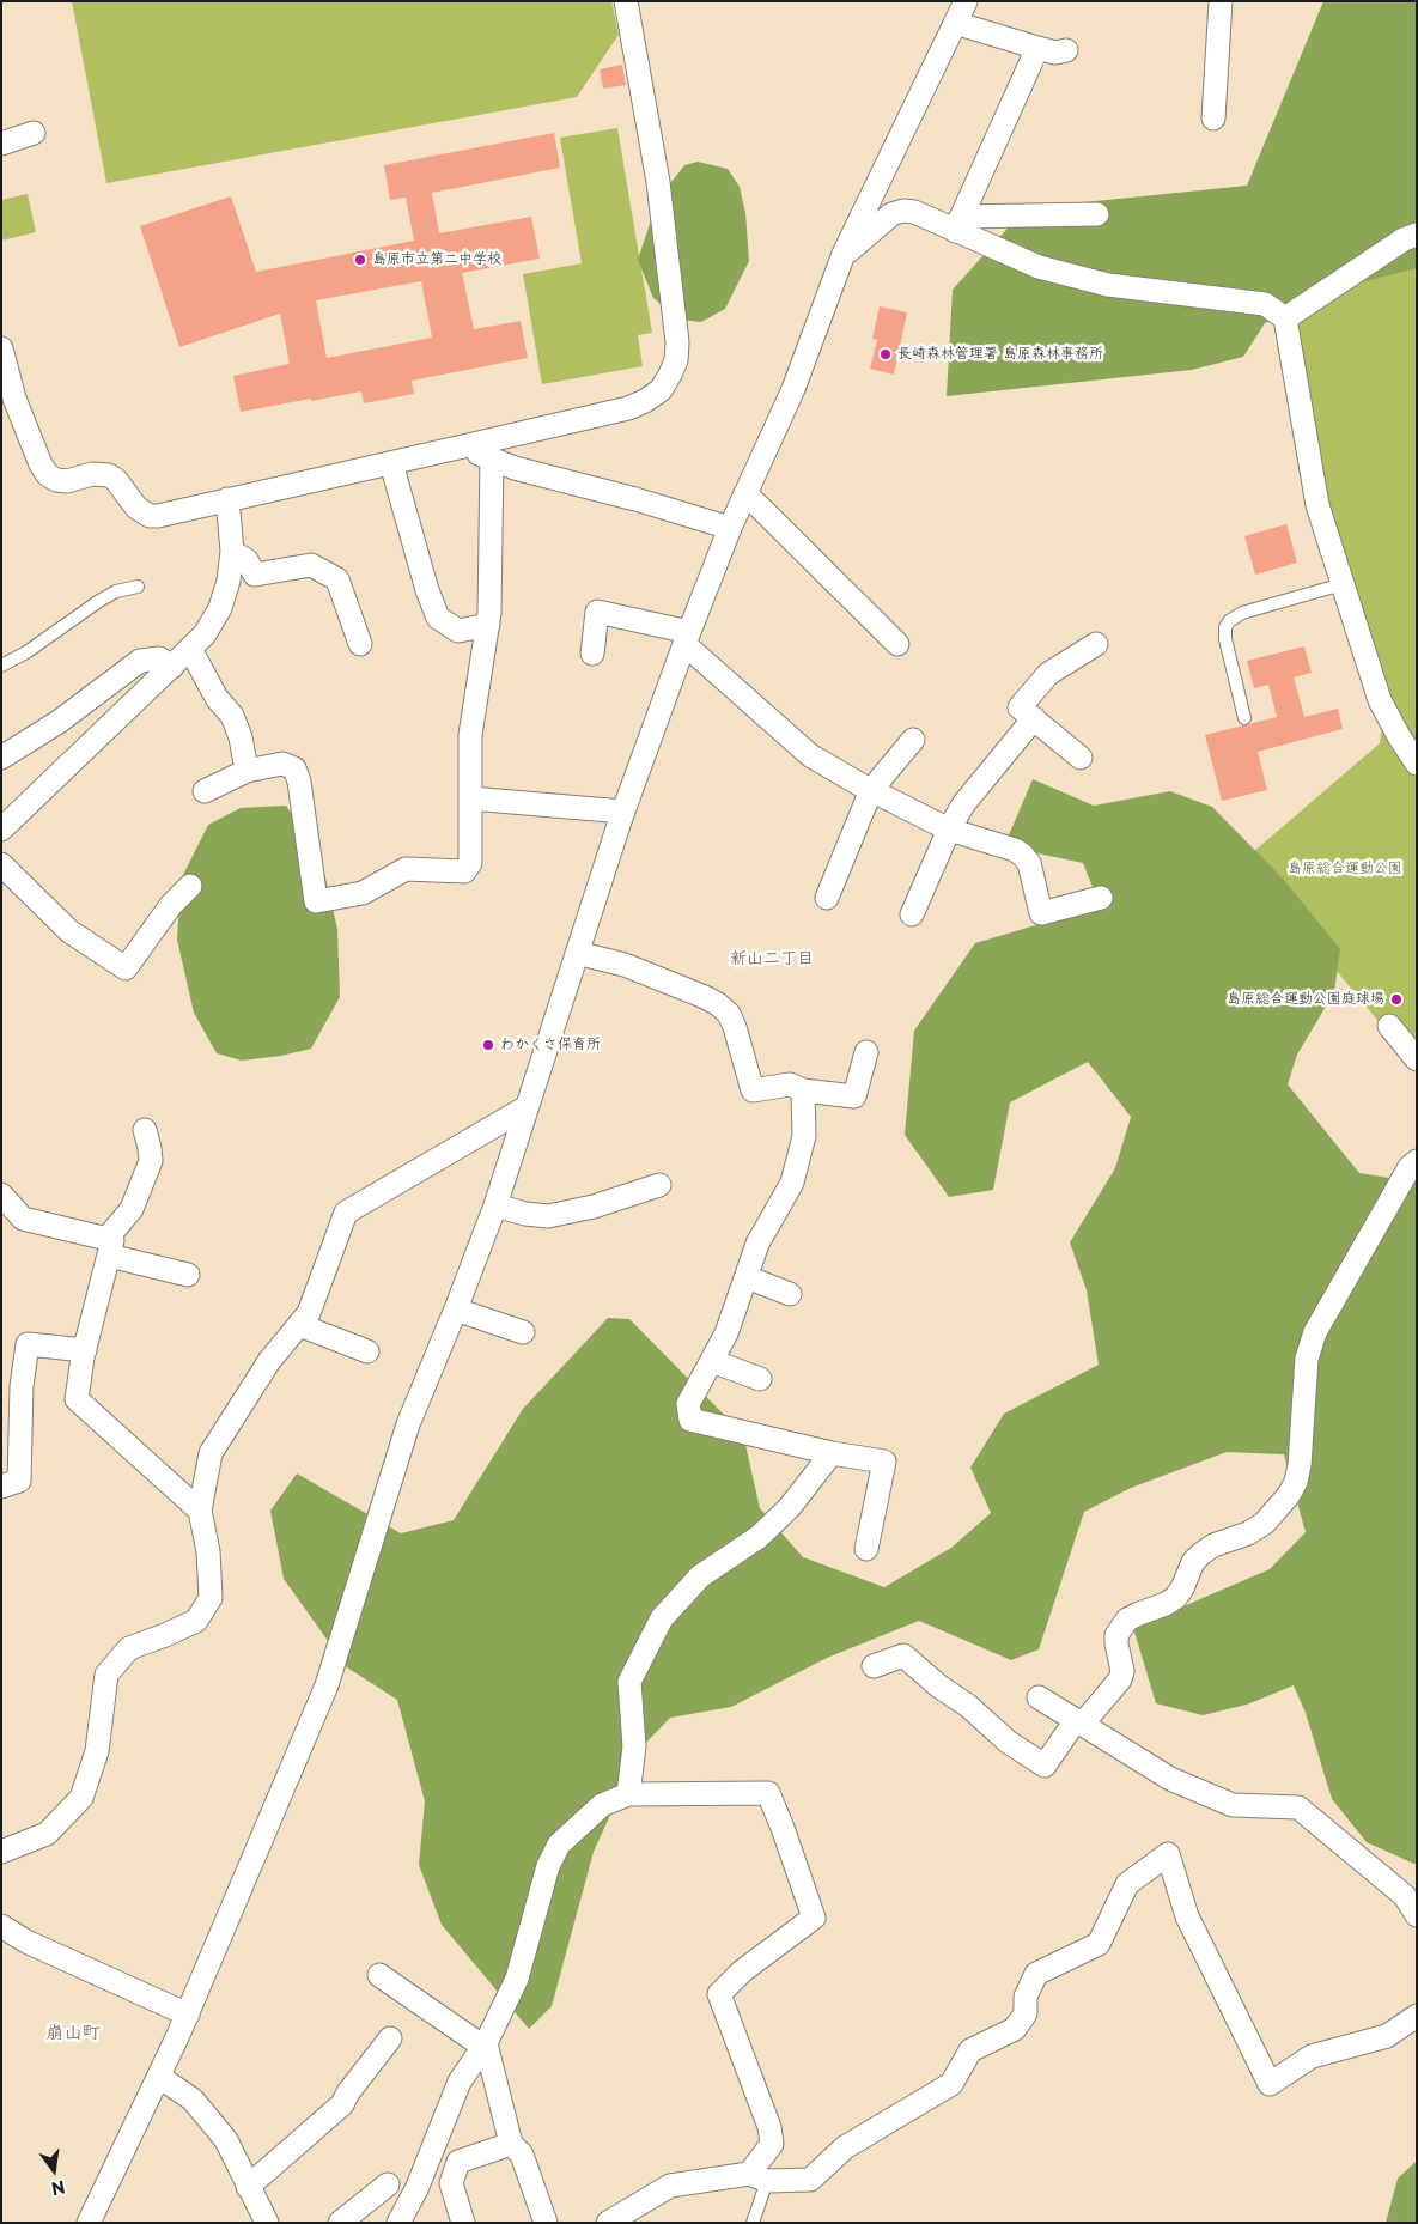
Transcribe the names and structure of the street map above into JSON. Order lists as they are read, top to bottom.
{
  "districts": ["新山二丁目", "崩山町"],
  "parks": ["島原総合運動公園"],
  "places": [
    "島原市立第二中学校",
    "長崎森林管理署 島原森林事務所",
    "島原総合運動公園庭球場",
    "わかくさ保育所"
  ],
  "north": "bottom"
}
